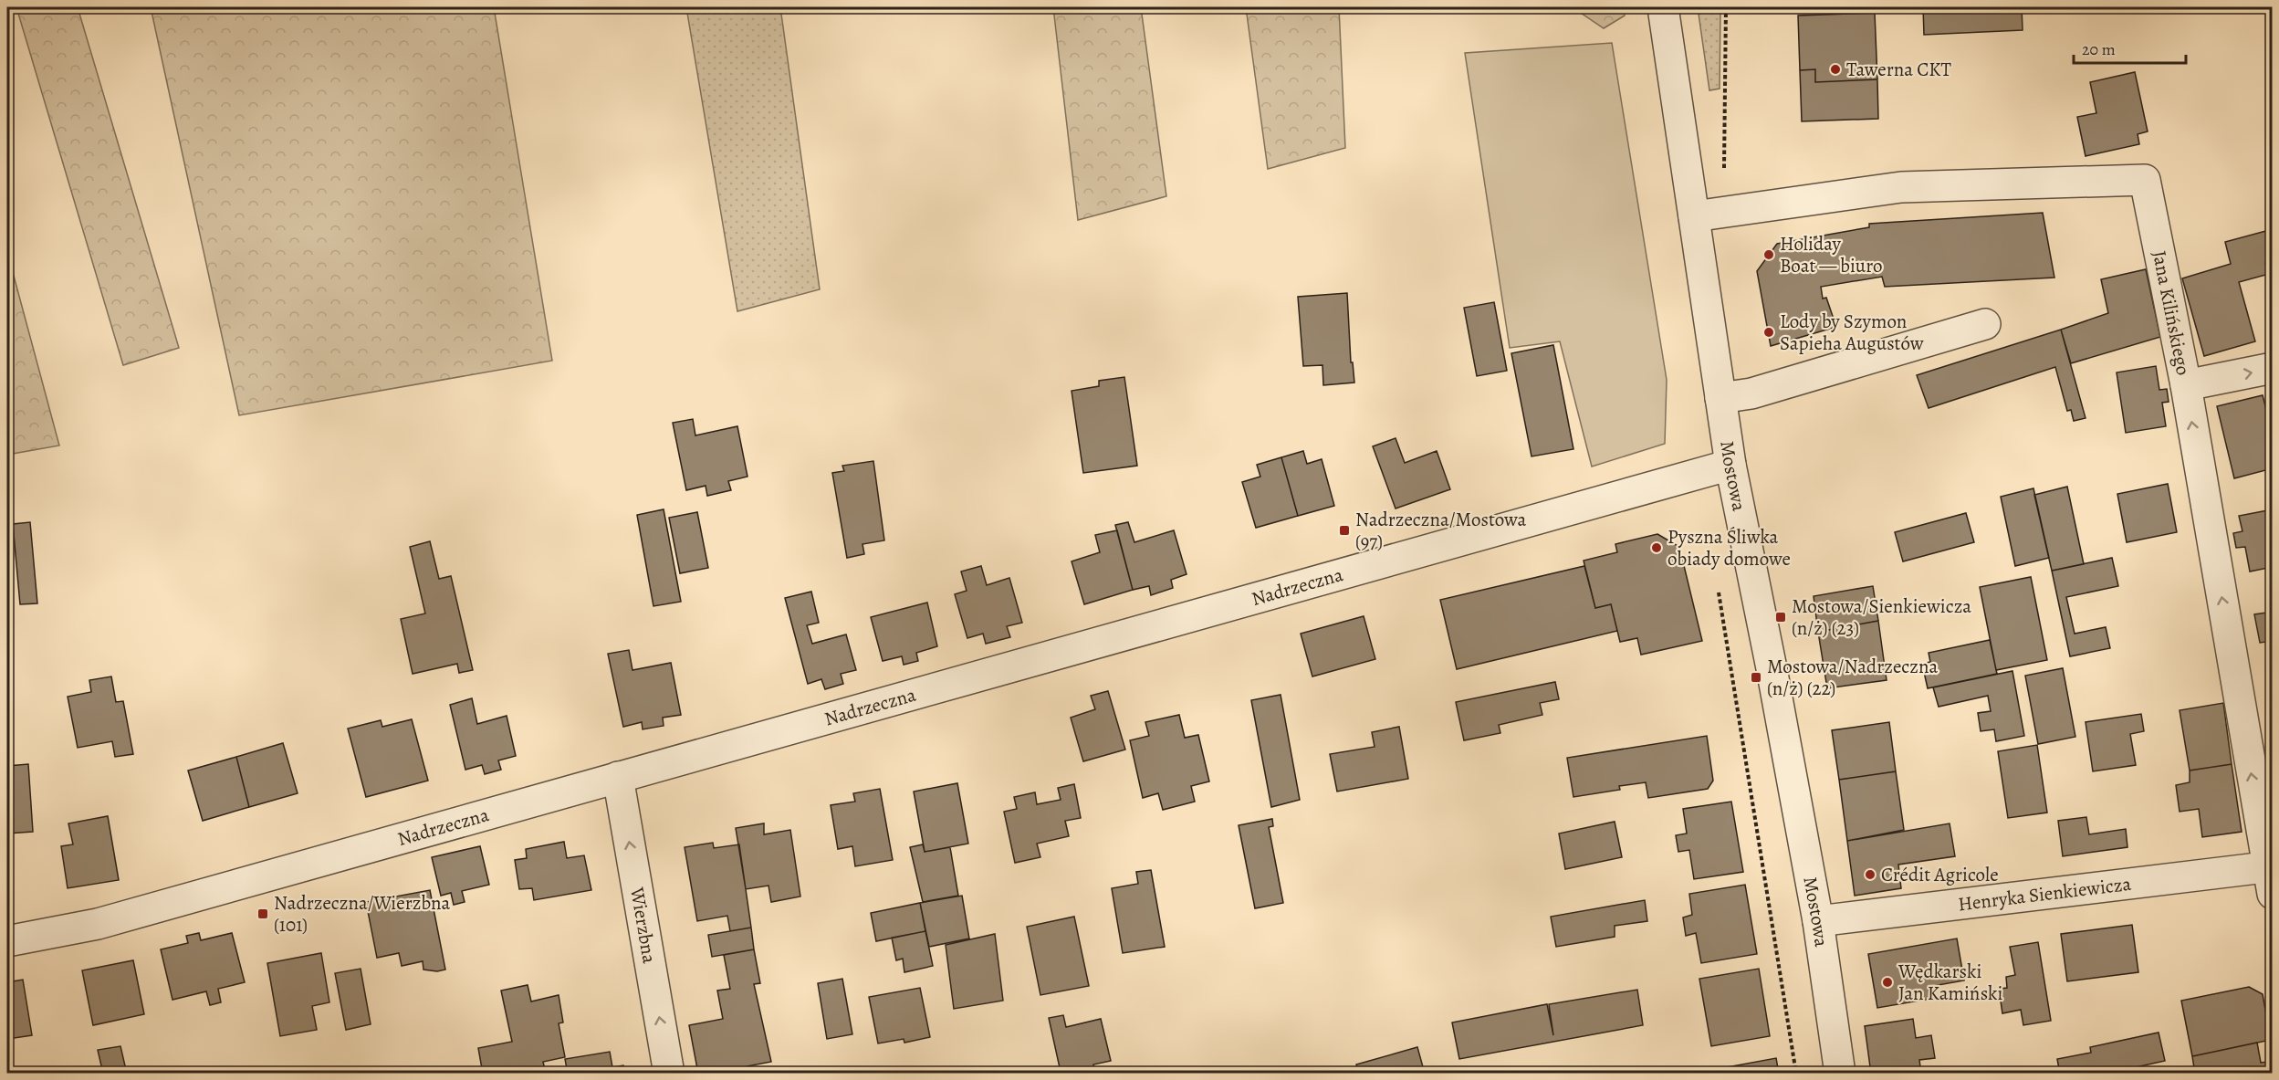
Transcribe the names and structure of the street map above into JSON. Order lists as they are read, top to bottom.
{
  "streets": {
    "street": [
      "Jana Kilińskiego",
      "Mostowa",
      "Nadrzeczna",
      "Henryka Sienkiewicza",
      "Wierzbna"
    ]
  },
  "crossings": [
    ["Jana Kilińskiego", "Mostowa"],
    ["Jana Kilińskiego", "Henryka Sienkiewicza"],
    ["Mostowa", "Nadrzeczna"],
    ["Mostowa", "Henryka Sienkiewicza"],
    ["Nadrzeczna", "Wierzbna"]
  ],
  "one_way": ["Jana Kilińskiego", "Wierzbna"],
  "places": {
    "other": [
      "Tawerna CKT",
      "Holiday Boat — biuro",
      "Lody by Szymon Sapieha Augustów",
      "Pyszna Śliwka obiady domowe",
      "Crédit Agricole",
      "Wędkarski Jan Kamiński"
    ],
    "transit": [
      "Nadrzeczna/Mostowa (97)",
      "Mostowa/Sienkiewicza (n/ż) (23)",
      "Mostowa/Nadrzeczna (n/ż) (22)",
      "Nadrzeczna/Wierzbna (101)"
    ]
  },
  "scale_bar": "20 m"
}
